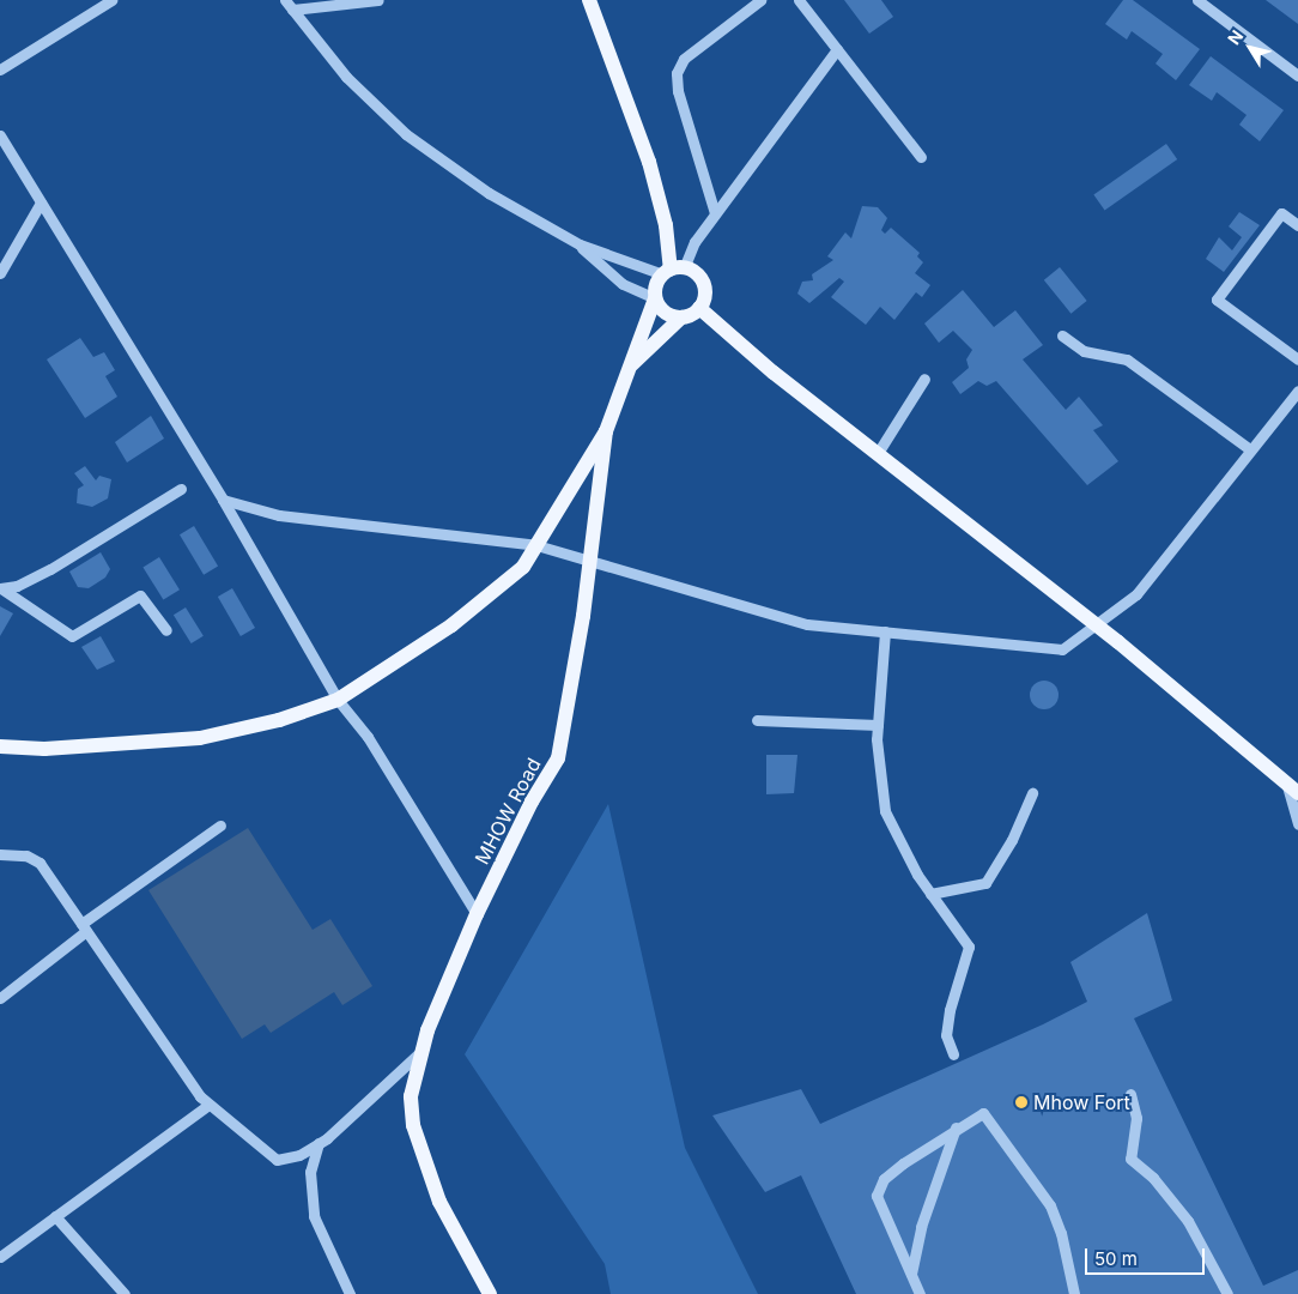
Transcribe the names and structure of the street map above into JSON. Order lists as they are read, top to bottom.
{
  "streets": {
    "main road": ["MHOW Road"]
  },
  "places": ["Mhow Fort"],
  "scale_bar": "50 m",
  "north": "top left"
}
